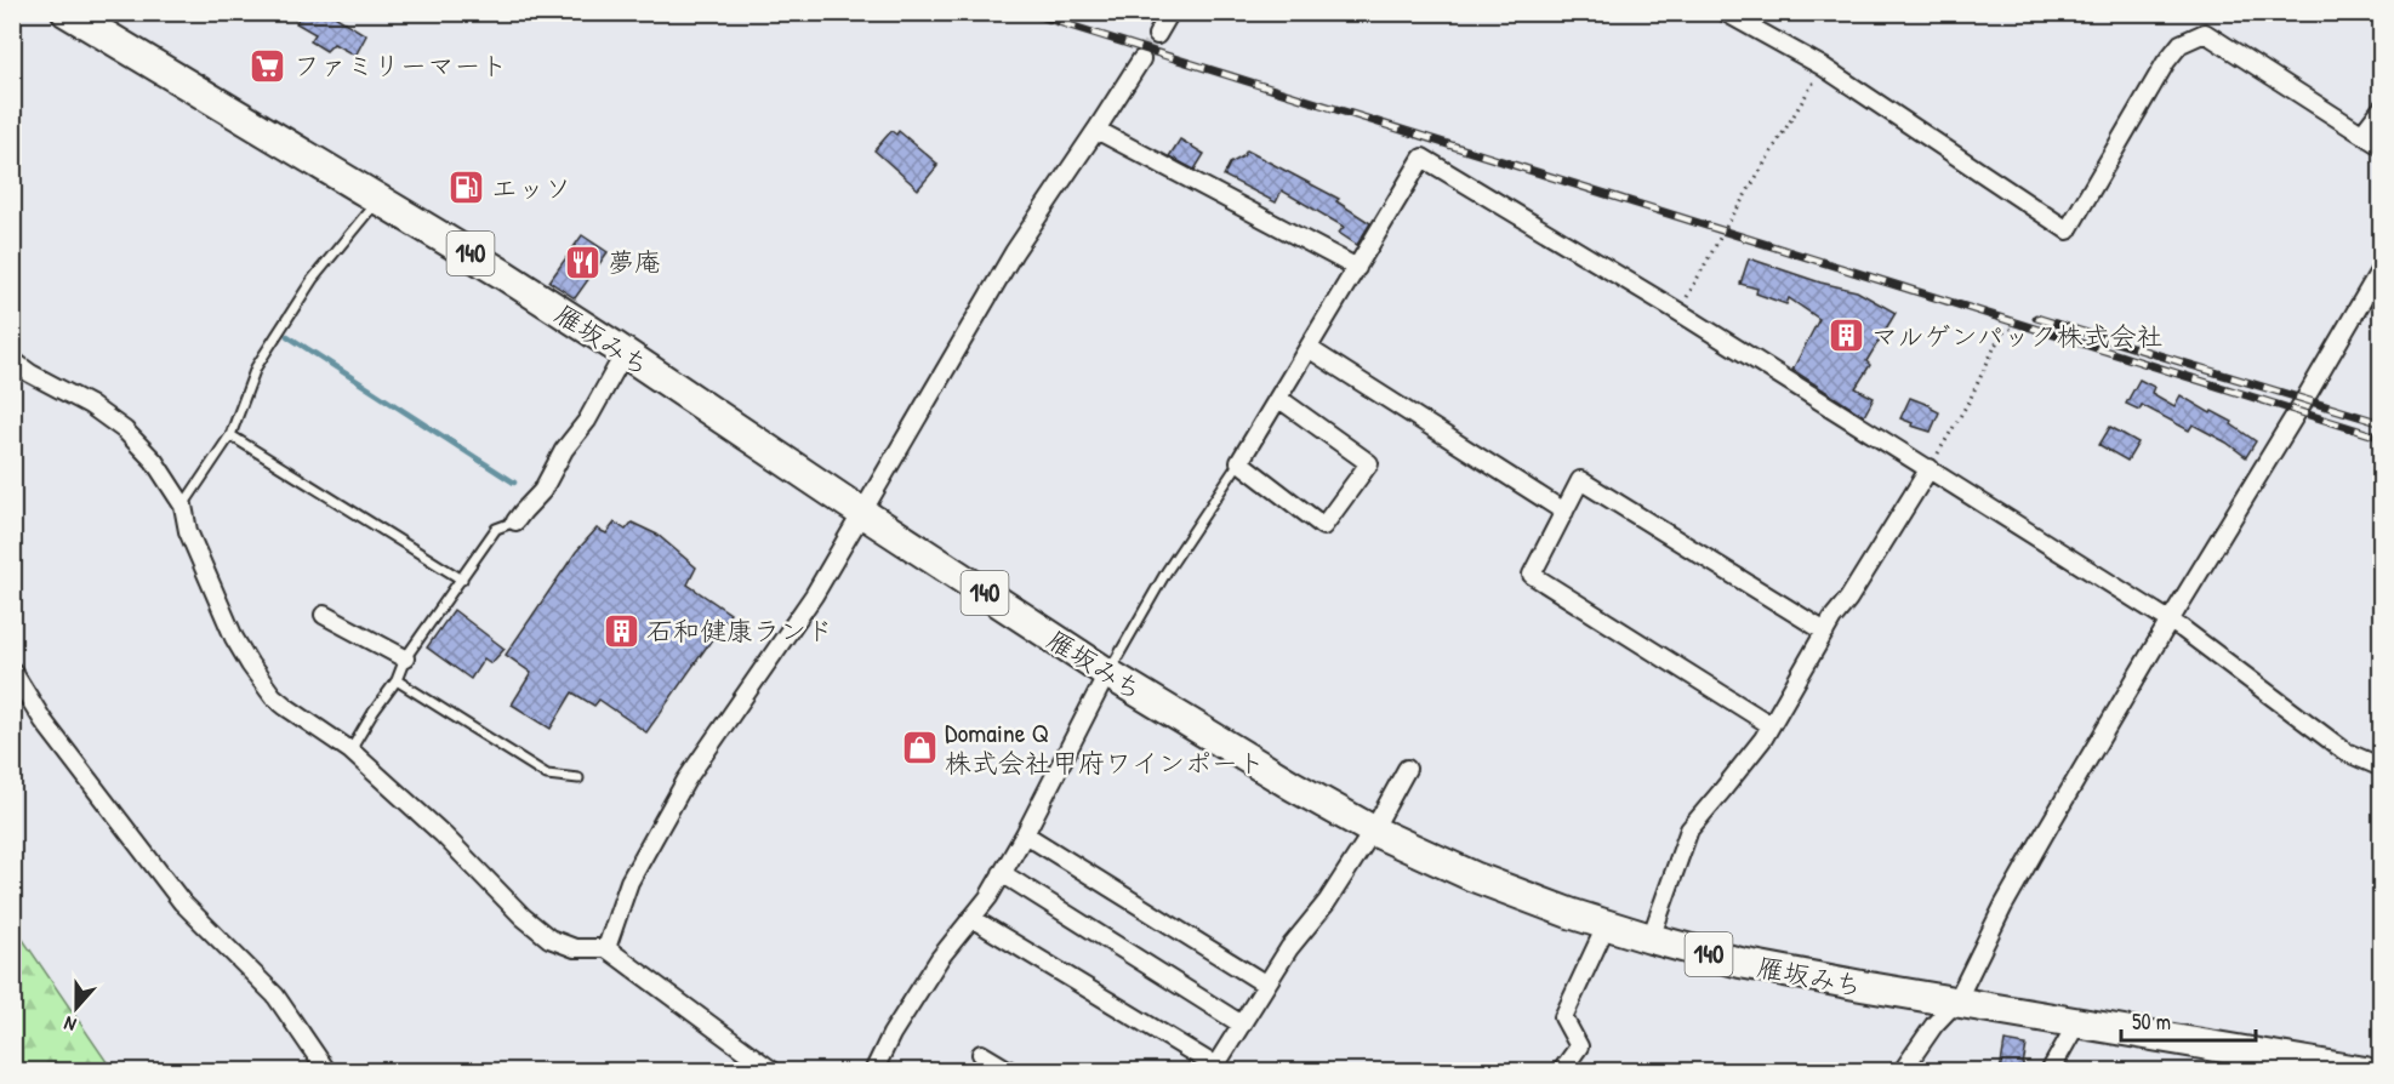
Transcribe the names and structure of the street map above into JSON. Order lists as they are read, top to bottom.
{
  "streets": {
    "highway": ["140", "雁坂みち"]
  },
  "places": {
    "supermarket": ["ファミリーマート"],
    "fuel station": ["エッソ"],
    "restaurant": ["夢庵"],
    "building": ["マルゲンパック株式会社", "石和健康ランド"],
    "shop": ["Domaine Q 株式会社甲府ワインポート"]
  },
  "scale_bar": "50 m",
  "north": "bottom"
}
